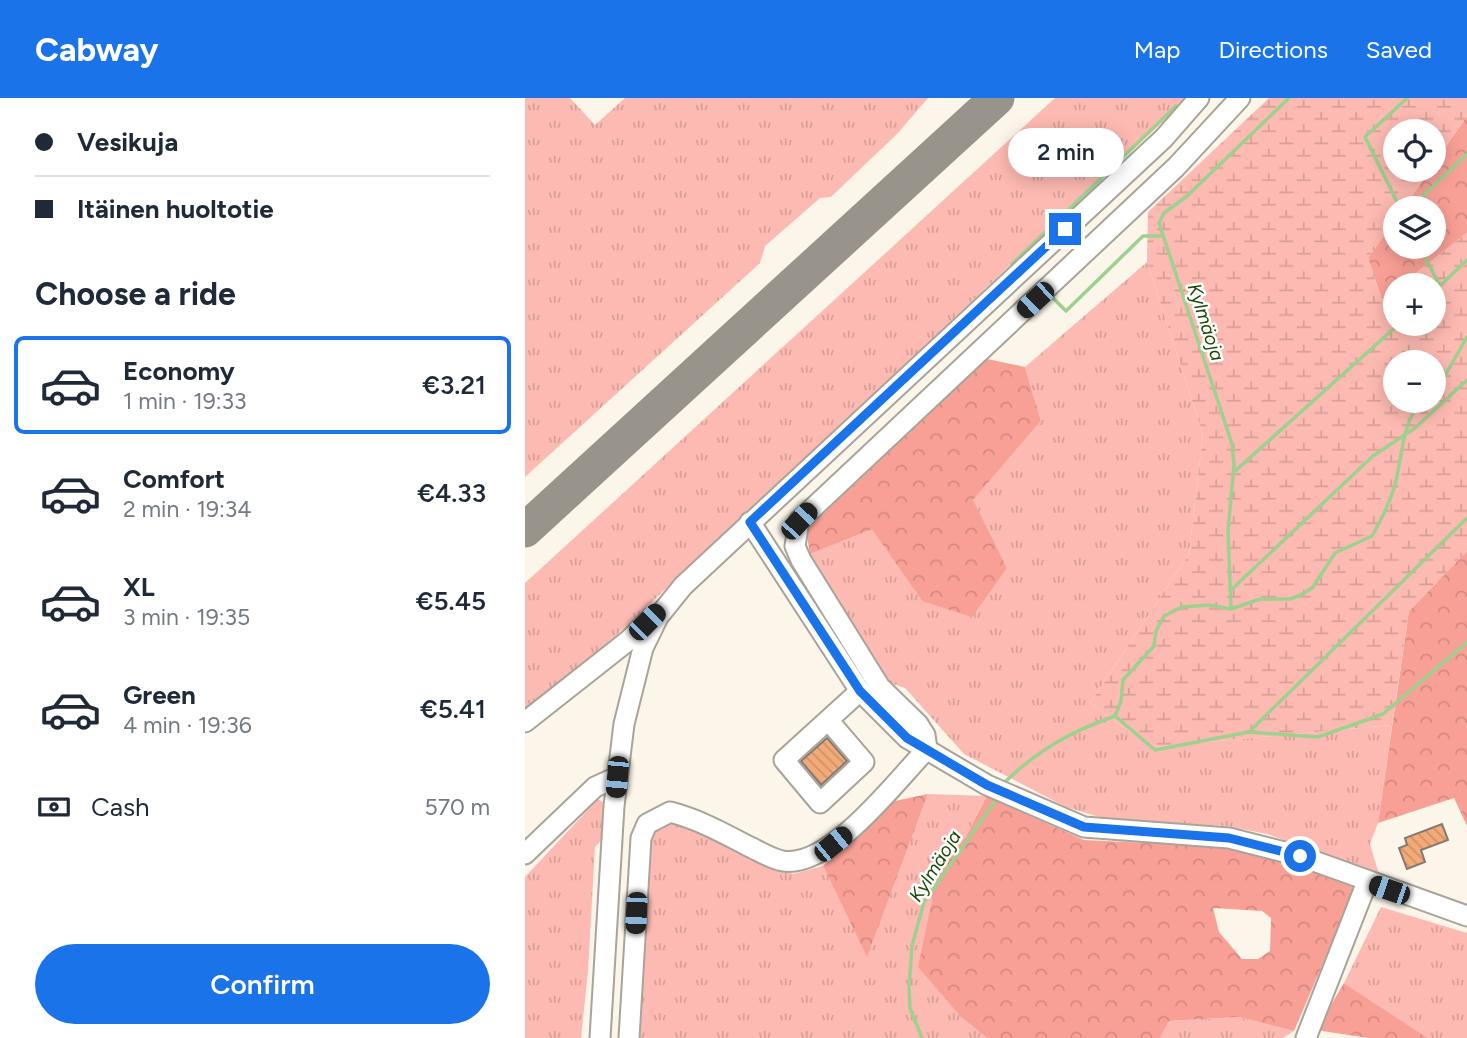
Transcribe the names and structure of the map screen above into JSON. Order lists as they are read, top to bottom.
{
  "water": ["Kylmäoja"],
  "page": {
    "header": "Cabway",
    "nav": ["Map", "Directions", "Saved"],
    "banner": ["Vesikuja", "Itäinen huoltotie"],
    "map_buttons": ["+", "−"],
    "bubble": "2 min",
    "heading": "Choose a ride",
    "list": [
      {
        "name": "Economy",
        "note": "1 min · 19:33",
        "value": "€3.21"
      },
      {
        "name": "Comfort",
        "note": "2 min · 19:34",
        "value": "€4.33"
      },
      {
        "name": "XL",
        "note": "3 min · 19:35",
        "value": "€5.45"
      },
      {
        "name": "Green",
        "note": "4 min · 19:36",
        "value": "€5.41"
      }
    ],
    "pay": ["Cash", "570 m"],
    "buttons": "Confirm"
  }
}
